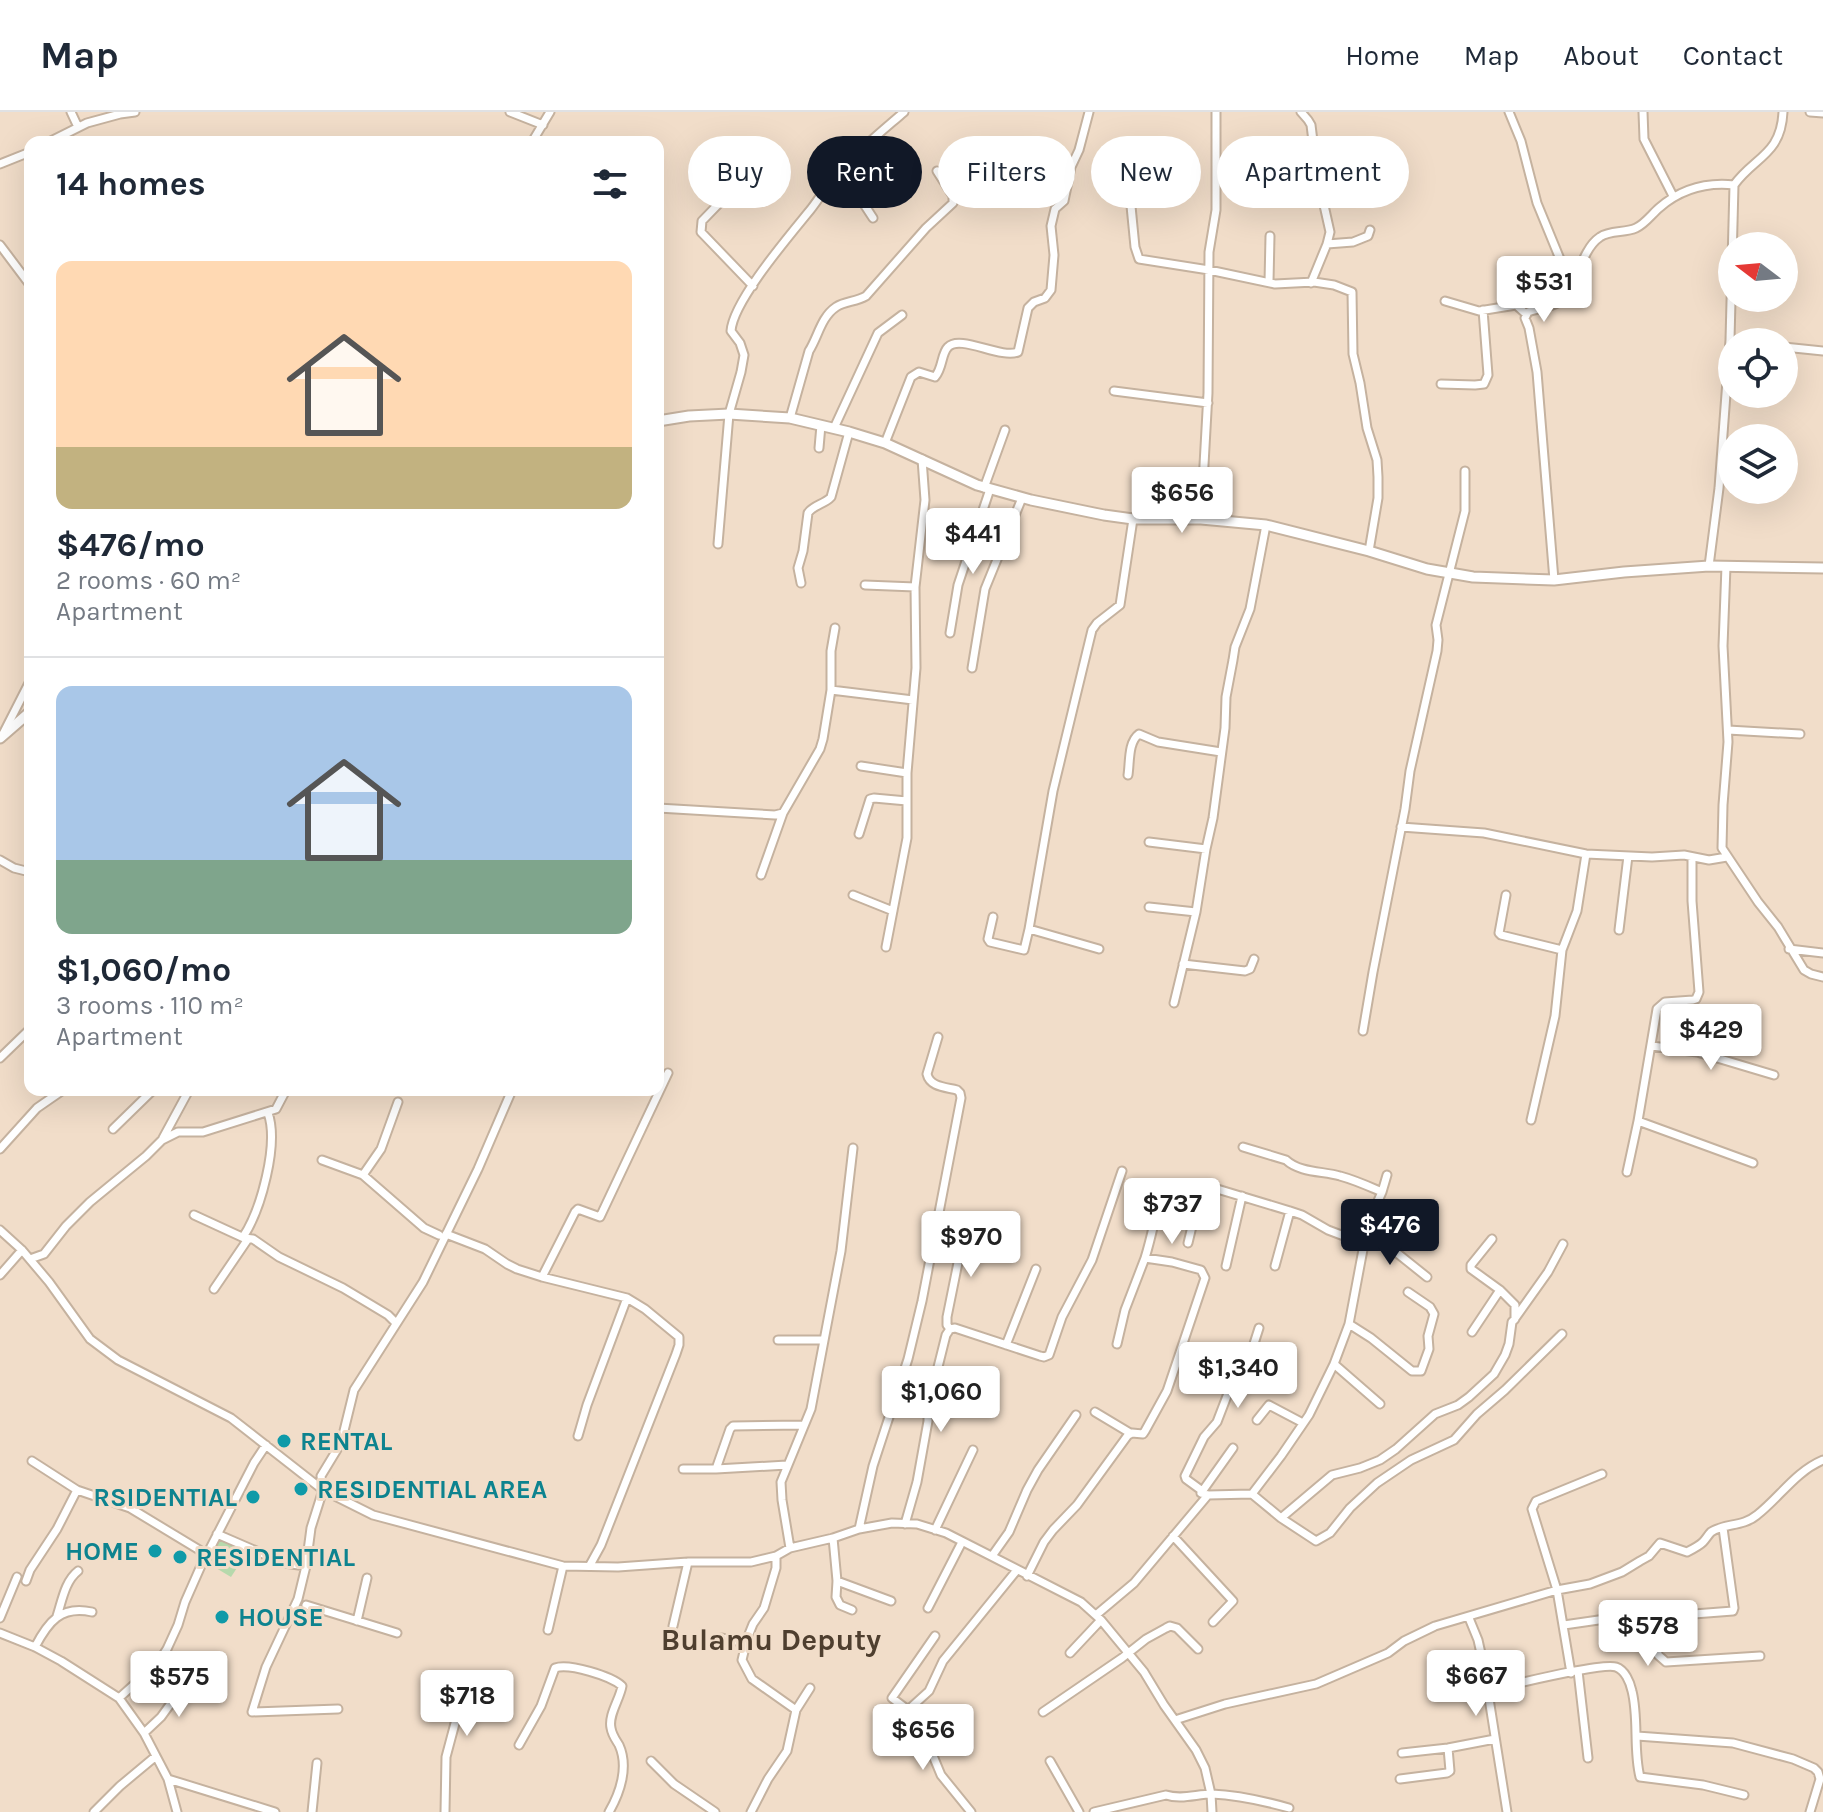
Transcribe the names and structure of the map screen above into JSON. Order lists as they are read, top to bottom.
{
  "districts": ["Bulamu Deputy"],
  "places": [
    "RENTAL",
    "RESIDENTIAL AREA",
    "RSIDENTIAL",
    "HOME",
    "RESIDENTIAL",
    "HOUSE"
  ],
  "north": "left",
  "page": {
    "header": "Map",
    "nav": [
      "Home",
      "Map",
      "About",
      "Contact"
    ],
    "chip": [
      "Buy",
      "Rent",
      "Filters",
      "New",
      "Apartment"
    ],
    "heading": "14 homes",
    "list": [
      {
        "name": "$476/mo",
        "note": "2 rooms · 60 m² · Apartment"
      },
      {
        "name": "$1,060/mo",
        "note": "3 rooms · 110 m² · Apartment"
      }
    ],
    "price": [
      "$531",
      "$656",
      "$441",
      "$429",
      "$737",
      "$476",
      "$970",
      "$1,340",
      "$1,060",
      "$578",
      "$667",
      "$575",
      "$718",
      "$656"
    ]
  }
}
